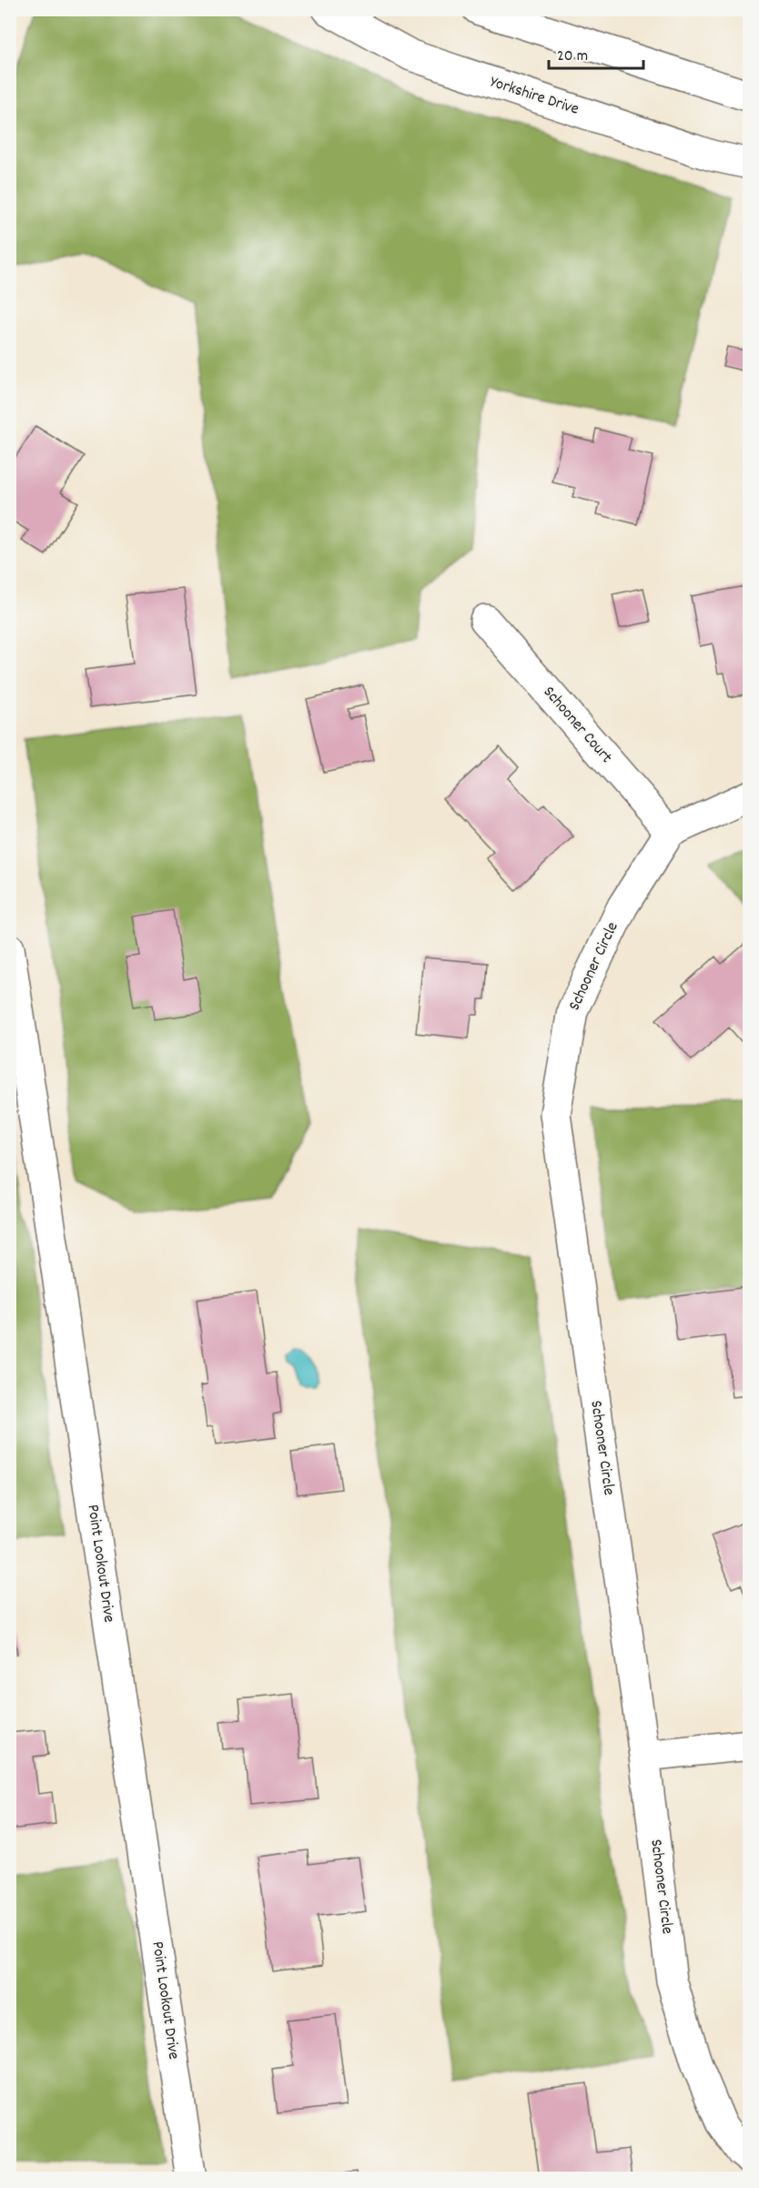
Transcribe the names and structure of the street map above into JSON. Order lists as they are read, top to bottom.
{
  "streets": {
    "street": [
      "Yorkshire Drive",
      "Schooner Court",
      "Schooner Circle",
      "Point Lookout Drive"
    ]
  },
  "crossings": [
    ["Schooner Court", "Schooner Circle"]
  ],
  "scale_bar": "20 m"
}
